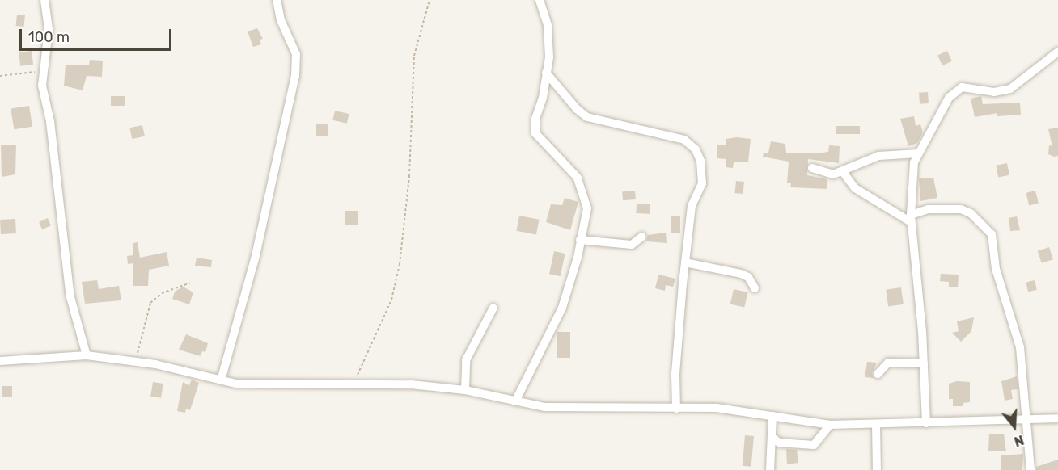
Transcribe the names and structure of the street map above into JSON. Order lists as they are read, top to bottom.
{
  "scale_bar": "100 m",
  "north": "bottom"
}
